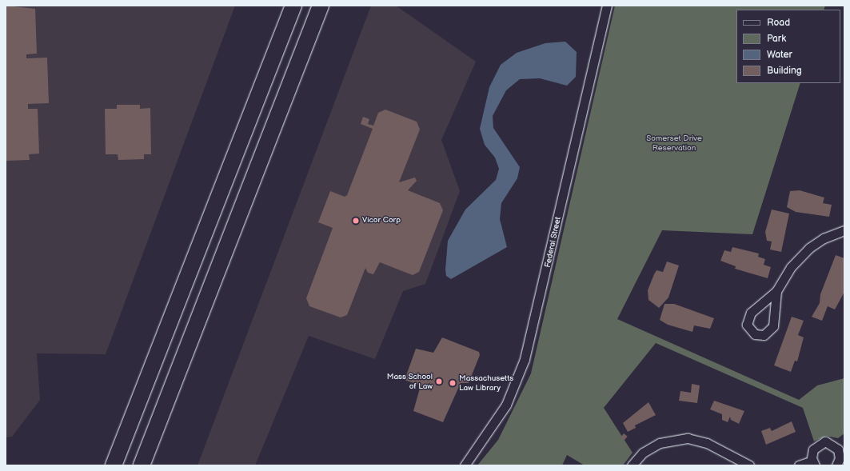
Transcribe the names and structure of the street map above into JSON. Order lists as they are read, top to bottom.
{
  "streets": {
    "street": ["Federal Street"]
  },
  "parks": ["Somerset Drive Reservation"],
  "places": ["Vicor Corp", "Mass School of Law", "Massachusetts Law Library"],
  "legend": [
    "Road",
    "Park",
    "Water",
    "Building"
  ]
}
